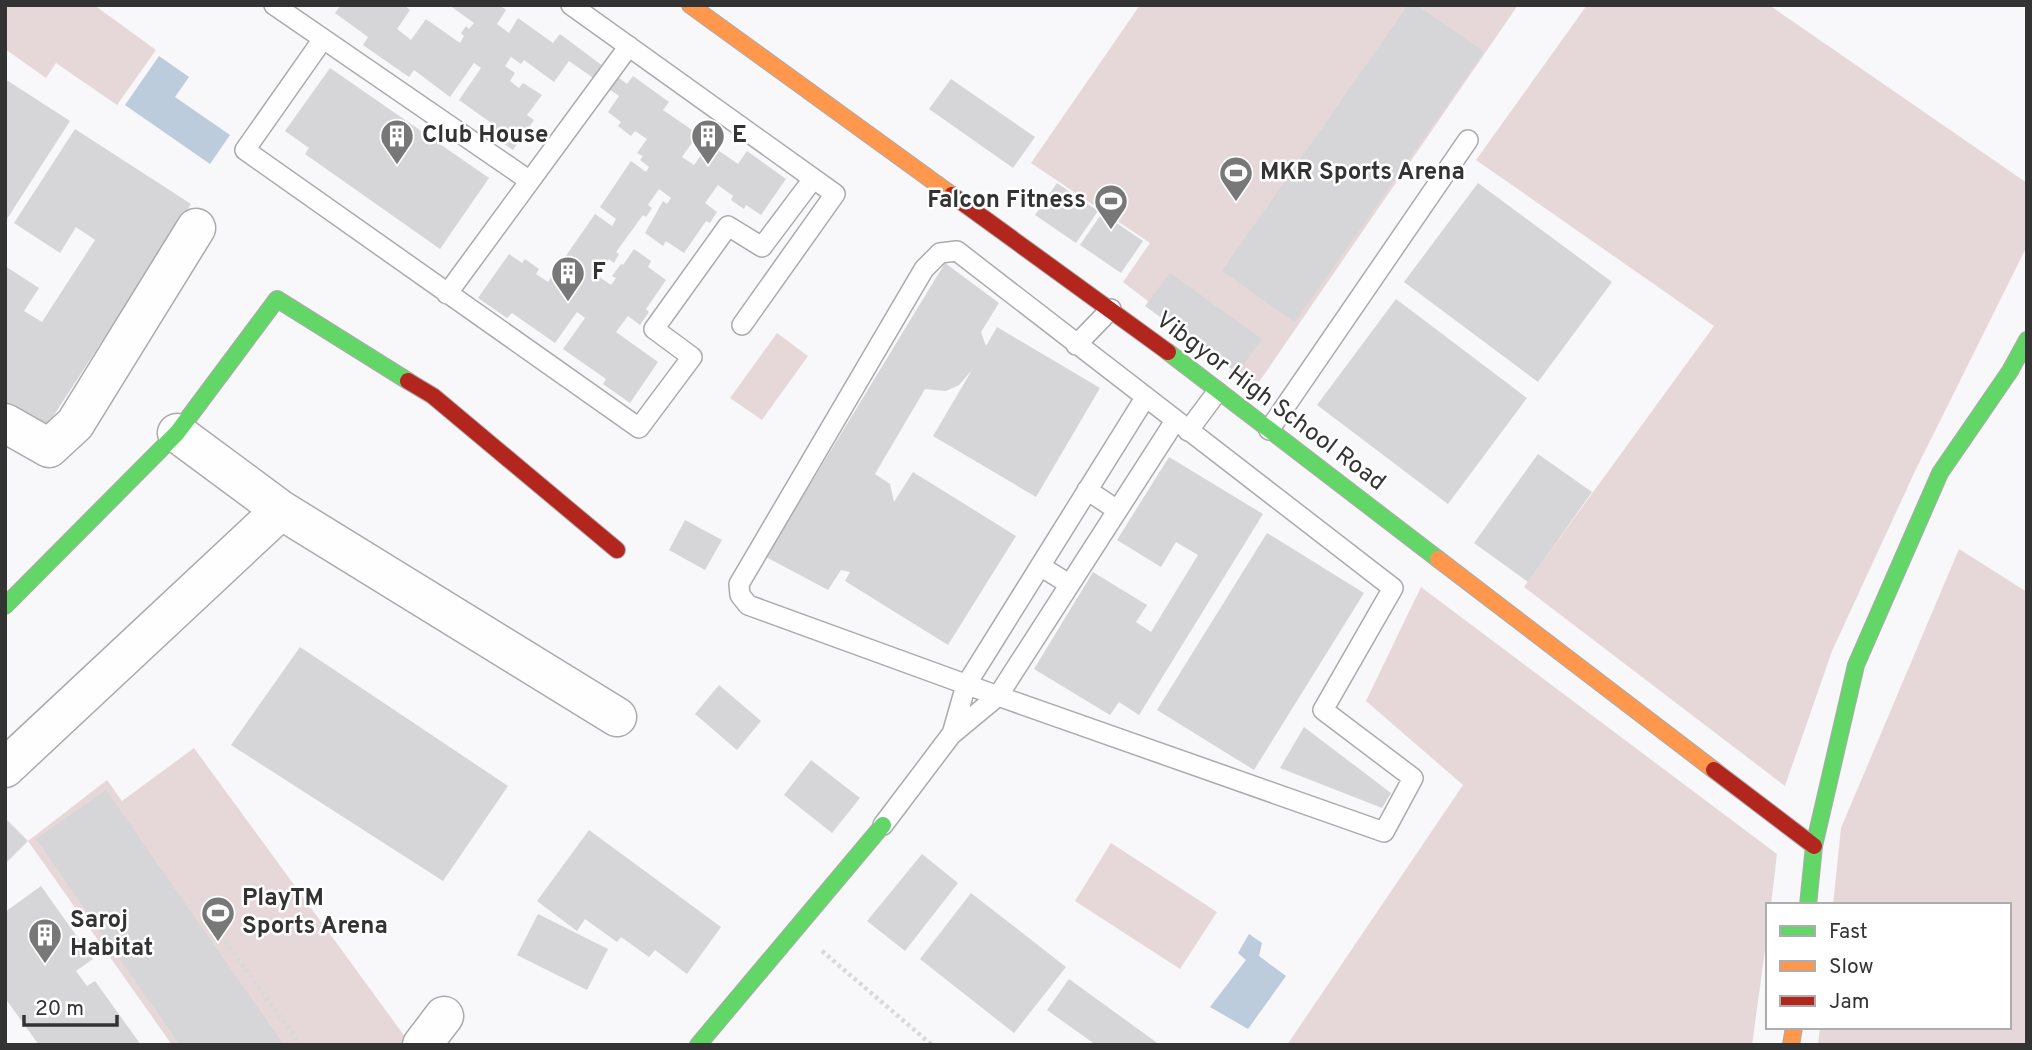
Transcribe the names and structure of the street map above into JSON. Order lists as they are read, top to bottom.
{
  "streets": {
    "street": ["Vibgyor High School Road"]
  },
  "places": {
    "building": [
      "Club House",
      "E",
      "F",
      "Saroj Habitat"
    ],
    "sports": ["MKR Sports Arena", "Falcon Fitness", "PlayTM Sports Arena"]
  },
  "legend": ["Fast", "Slow", "Jam"],
  "scale_bar": "20 m"
}
